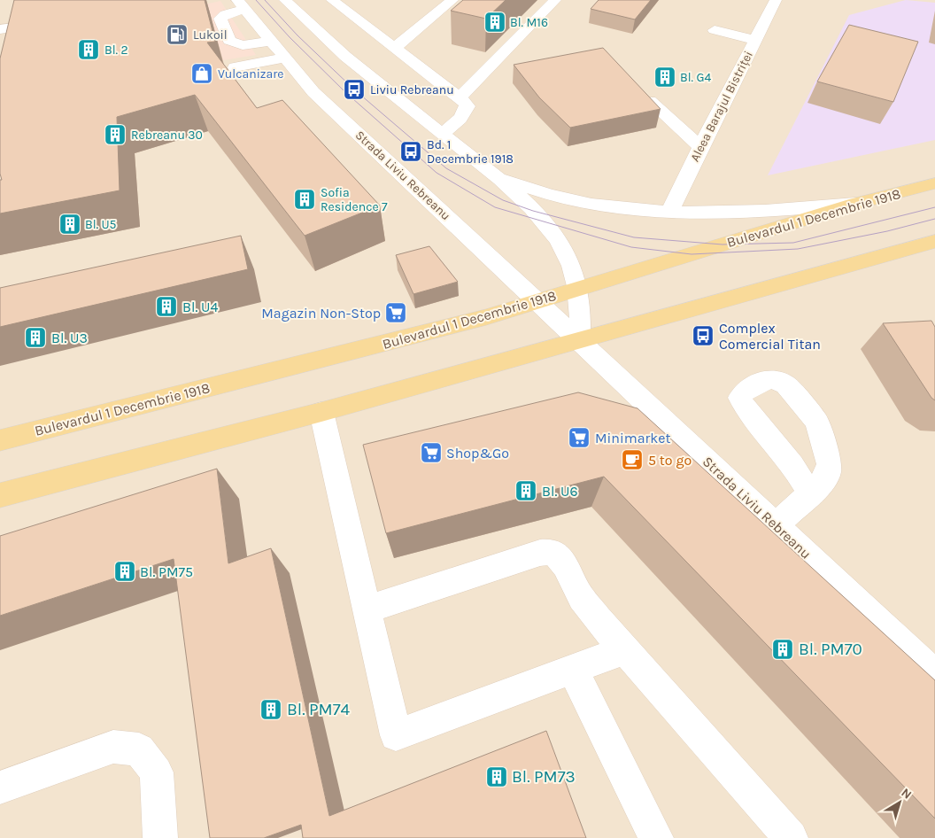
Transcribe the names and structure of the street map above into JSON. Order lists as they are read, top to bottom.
{
  "streets": {
    "main road": ["Bulevardul 1 Decembrie 1918"],
    "street": ["Aleea Barajul Bistriței", "Strada Liviu Rebreanu"]
  },
  "crossings": [
    ["Strada Liviu Rebreanu", "Bulevardul 1 Decembrie 1918"]
  ],
  "places": {
    "building": [
      "Bl. M16",
      "Bl. 2",
      "Bl. G4",
      "Rebreanu 30",
      "Sofia Residence 7",
      "Bl. U5",
      "Bl. U4",
      "Bl. U3",
      "Bl. U6",
      "Bl. PM75",
      "Bl. PM70",
      "Bl. PM74",
      "Bl. PM73"
    ],
    "fuel station": ["Lukoil"],
    "shop": ["Vulcanizare"],
    "bus stop": ["Liviu Rebreanu", "Bd. 1 Decembrie 1918", "Complex Comercial Titan"],
    "supermarket": ["Magazin Non-Stop", "Minimarket", "Shop&Go"],
    "cafe": ["5 to go"]
  },
  "north": "top right"
}
